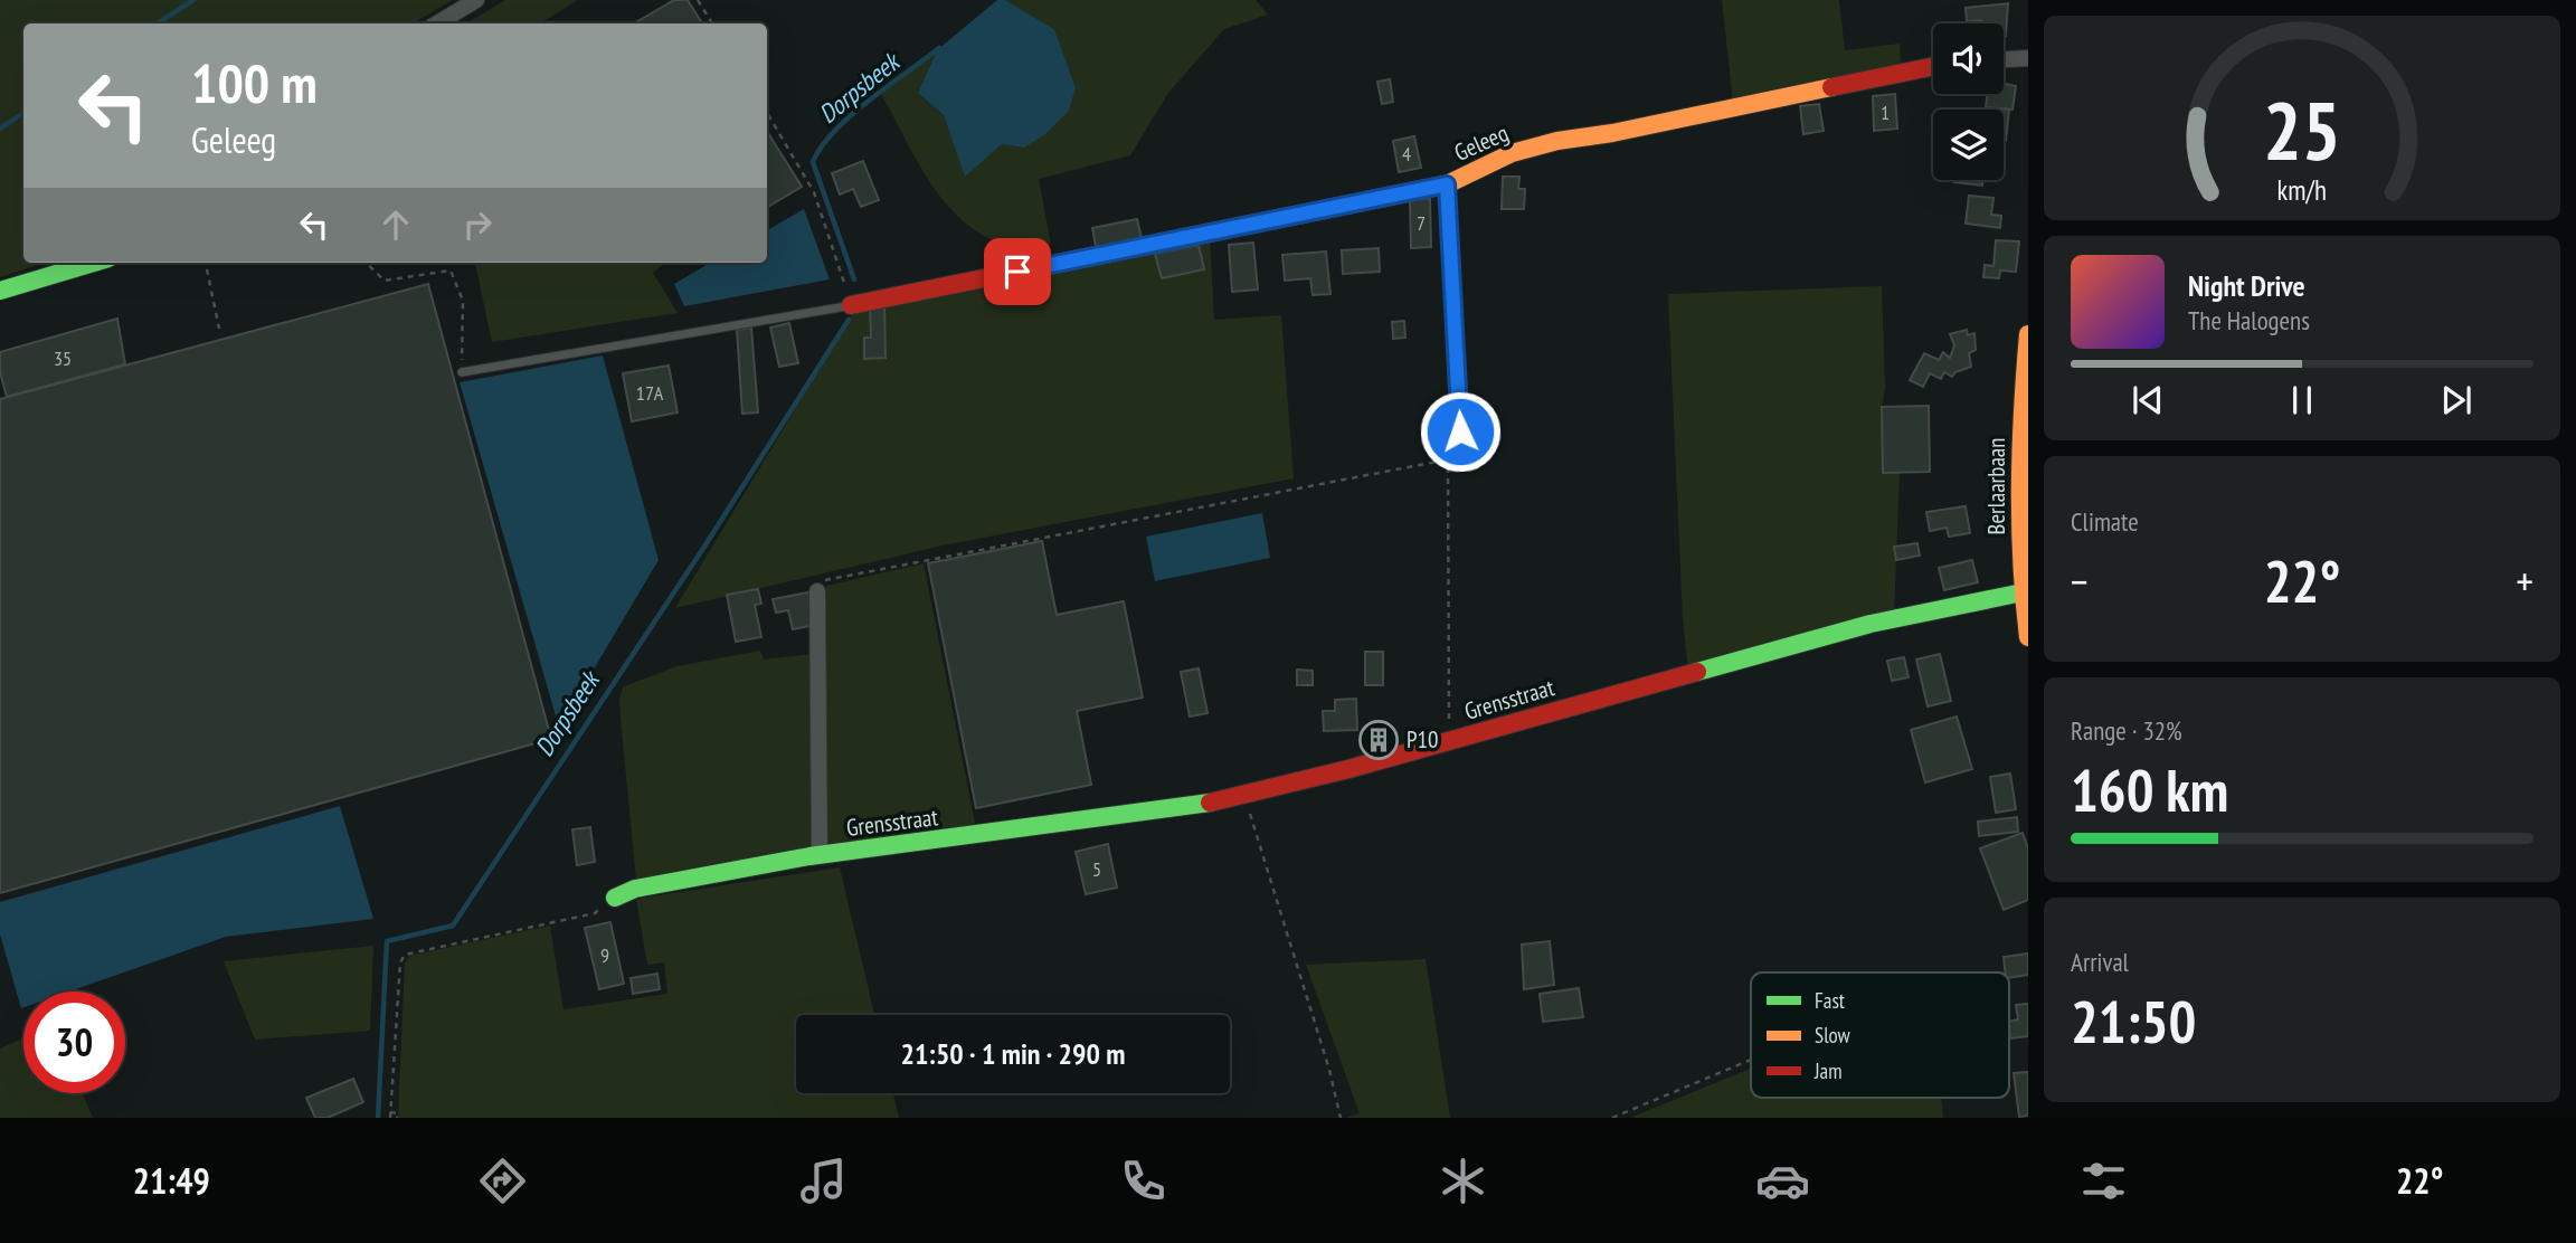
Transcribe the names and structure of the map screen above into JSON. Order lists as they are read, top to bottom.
{
  "streets": {
    "street": ["Geleeg", "Berlaarbaan", "Grensstraat"]
  },
  "crossings": [
    ["Berlaarbaan", "Grensstraat"]
  ],
  "water": ["Dorpsbeek"],
  "places": {
    "building": ["P10"]
  },
  "house_numbers": [
    "1",
    "4",
    "7",
    "35",
    "17A",
    "5",
    "9"
  ],
  "legend": ["Fast", "Slow", "Jam"],
  "page": {
    "turn": ["100 m", "Geleeg"],
    "song": ["Night Drive", "The Halogens"],
    "tile": [
      "Climate",
      ["Range · 32%", "160 km"],
      ["Arrival", "21:50"]
    ],
    "heat": ["−", "22°", "+"],
    "limit": "30",
    "trip": "21:50 · 1 min · 290 m",
    "tabs": ["21:49", "22°"],
    "gauge": ["25", "km/h"]
  }
}
